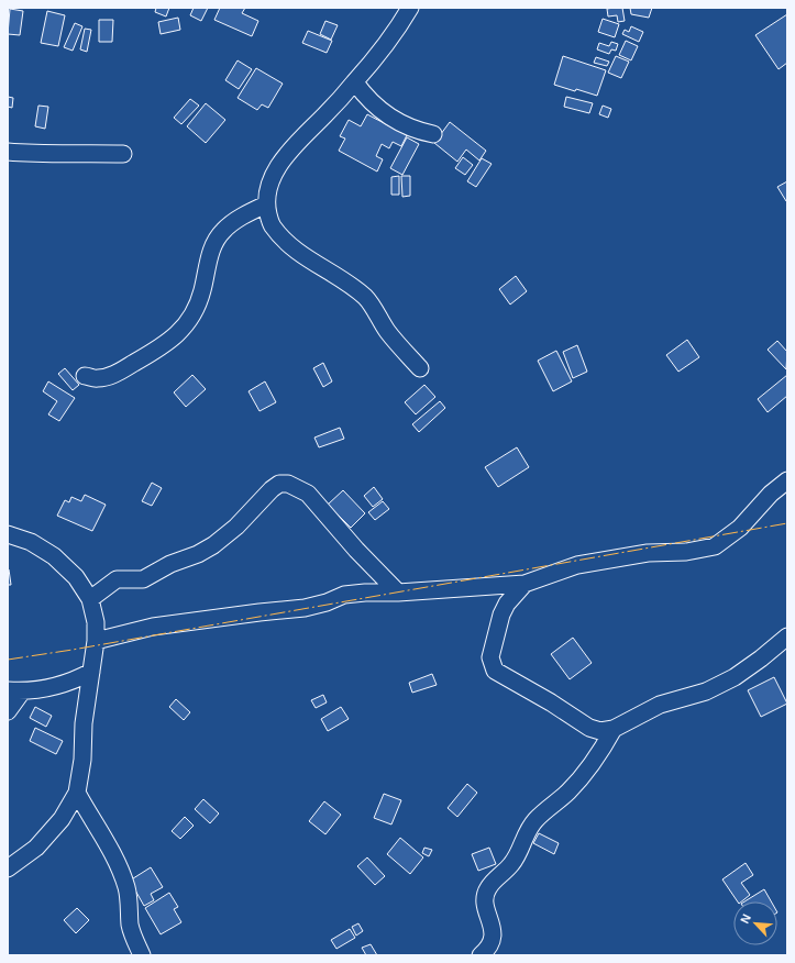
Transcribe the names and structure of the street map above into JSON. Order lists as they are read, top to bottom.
{
  "north": "top left"
}
